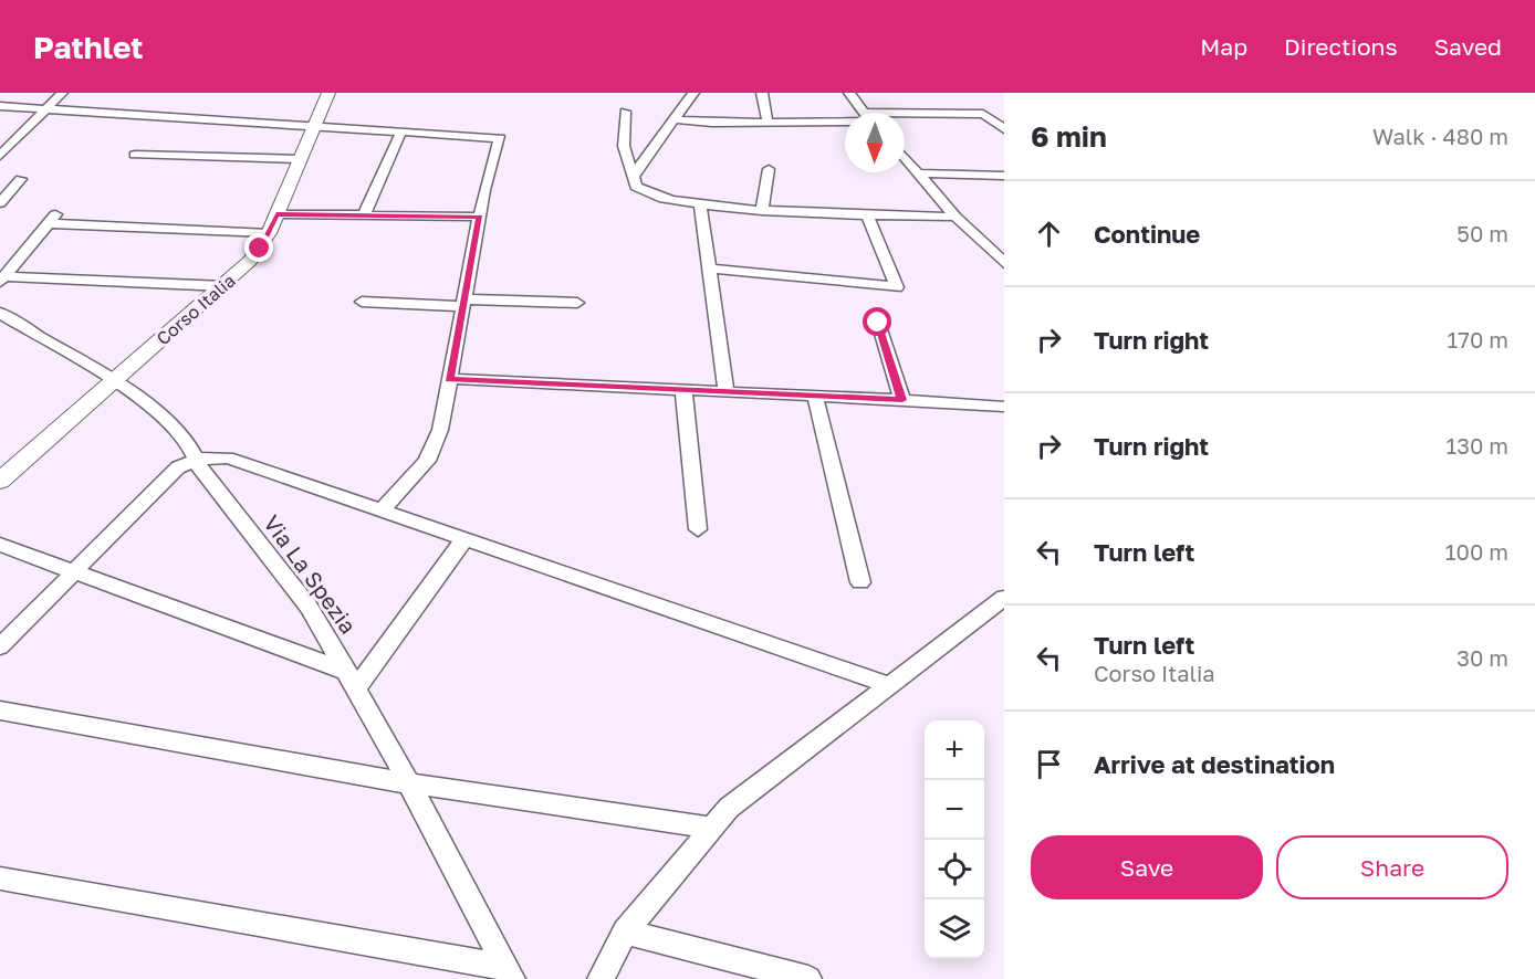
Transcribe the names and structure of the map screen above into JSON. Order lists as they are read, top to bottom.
{
  "streets": {
    "street": ["Corso Italia", "Via La Spezia"]
  },
  "crossings": [
    ["Corso Italia", "Via La Spezia"]
  ],
  "north": "bottom",
  "page": {
    "header": "Pathlet",
    "nav": ["Map", "Directions", "Saved"],
    "heading": ["6 min", "Walk · 480 m"],
    "list": [
      ["Continue", "50 m"],
      ["Turn right", "170 m"],
      ["Turn right", "130 m"],
      ["Turn left", "100 m"],
      ["Turn left", "Corso Italia", "30 m"],
      "Arrive at destination"
    ],
    "map_buttons": ["+", "−"],
    "buttons": ["Save", "Share"]
  }
}
